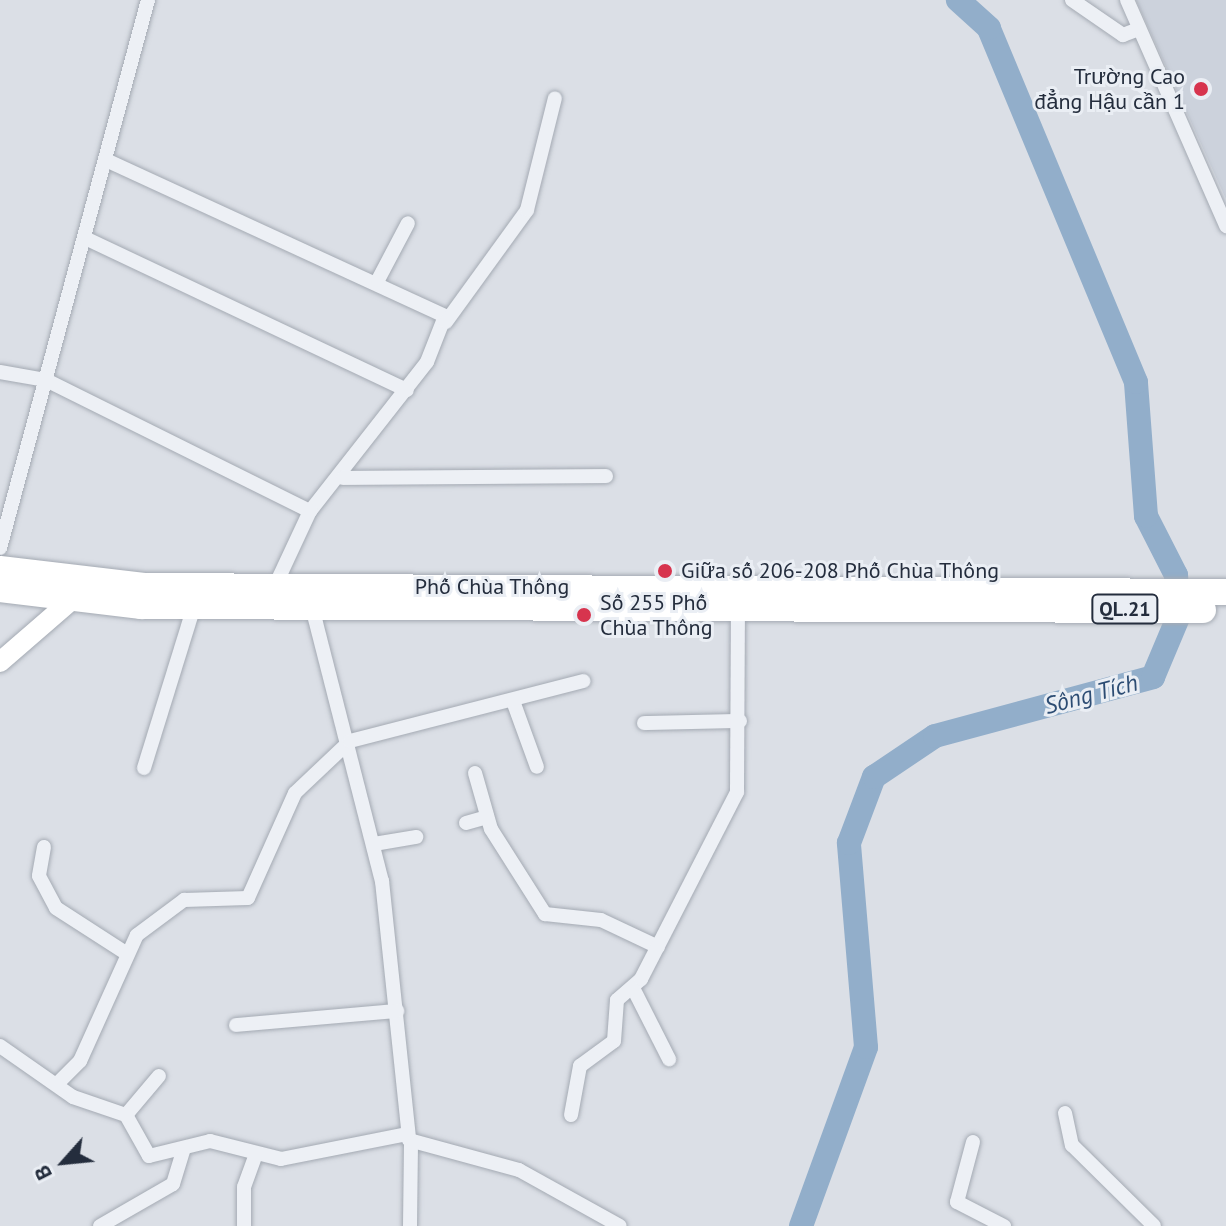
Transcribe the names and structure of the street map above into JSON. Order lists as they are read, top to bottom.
{
  "streets": {
    "highway": ["Phố Chùa Thông", "QL.21"]
  },
  "water": ["Sông Tích"],
  "places": ["Trường Cao đẳng Hậu cần 1", "Giữa số 206-208 Phố Chùa Thông", "Số 255 Phố Chùa Thông"],
  "north": "bottom left"
}
